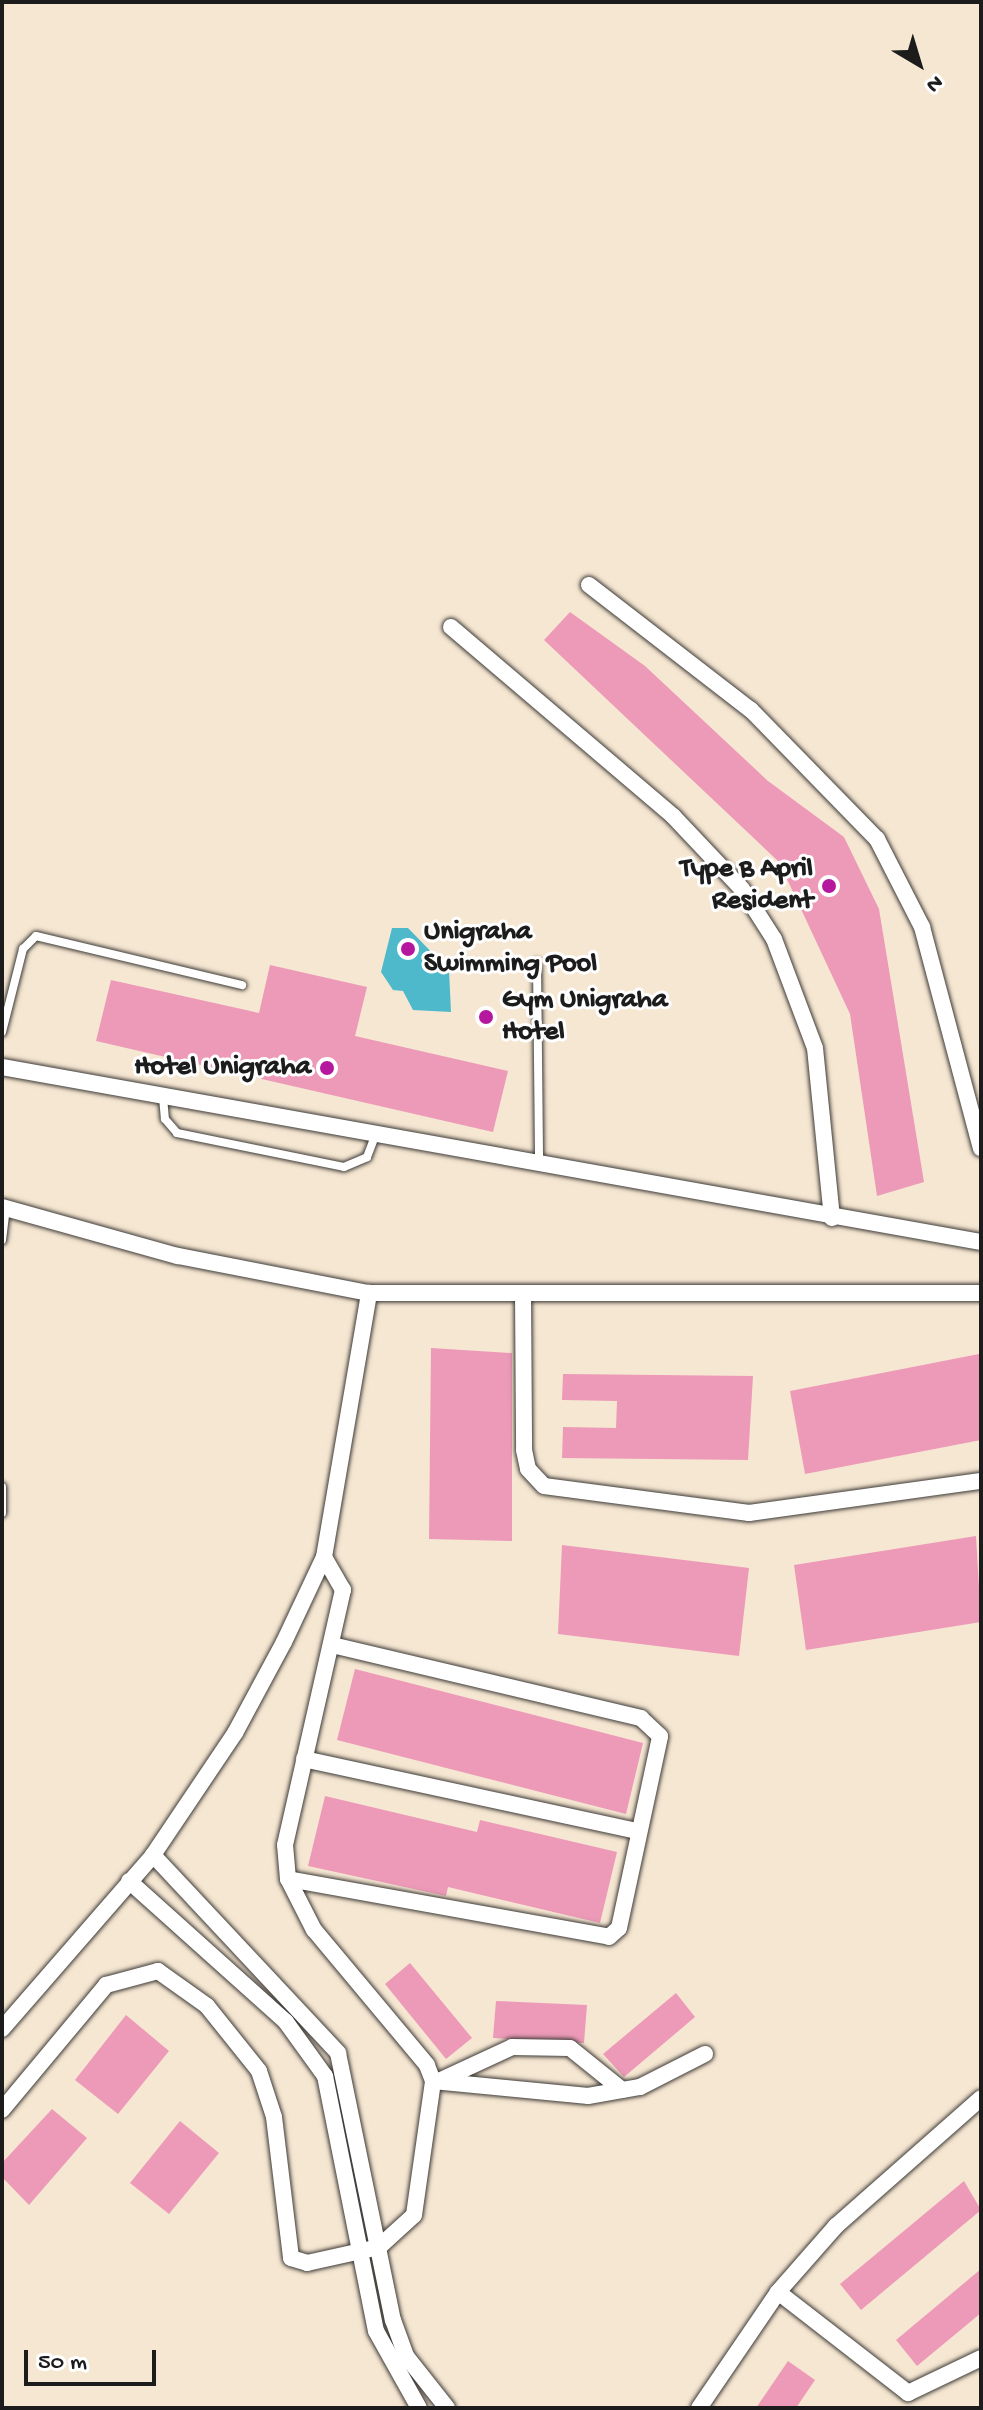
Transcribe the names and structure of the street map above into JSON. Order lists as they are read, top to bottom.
{
  "places": [
    "Type B April Resident",
    "Unigraha Swimming Pool",
    "Gym Unigraha Hotel",
    "Hotel Unigraha"
  ],
  "scale_bar": "50 m",
  "north": "bottom right"
}
